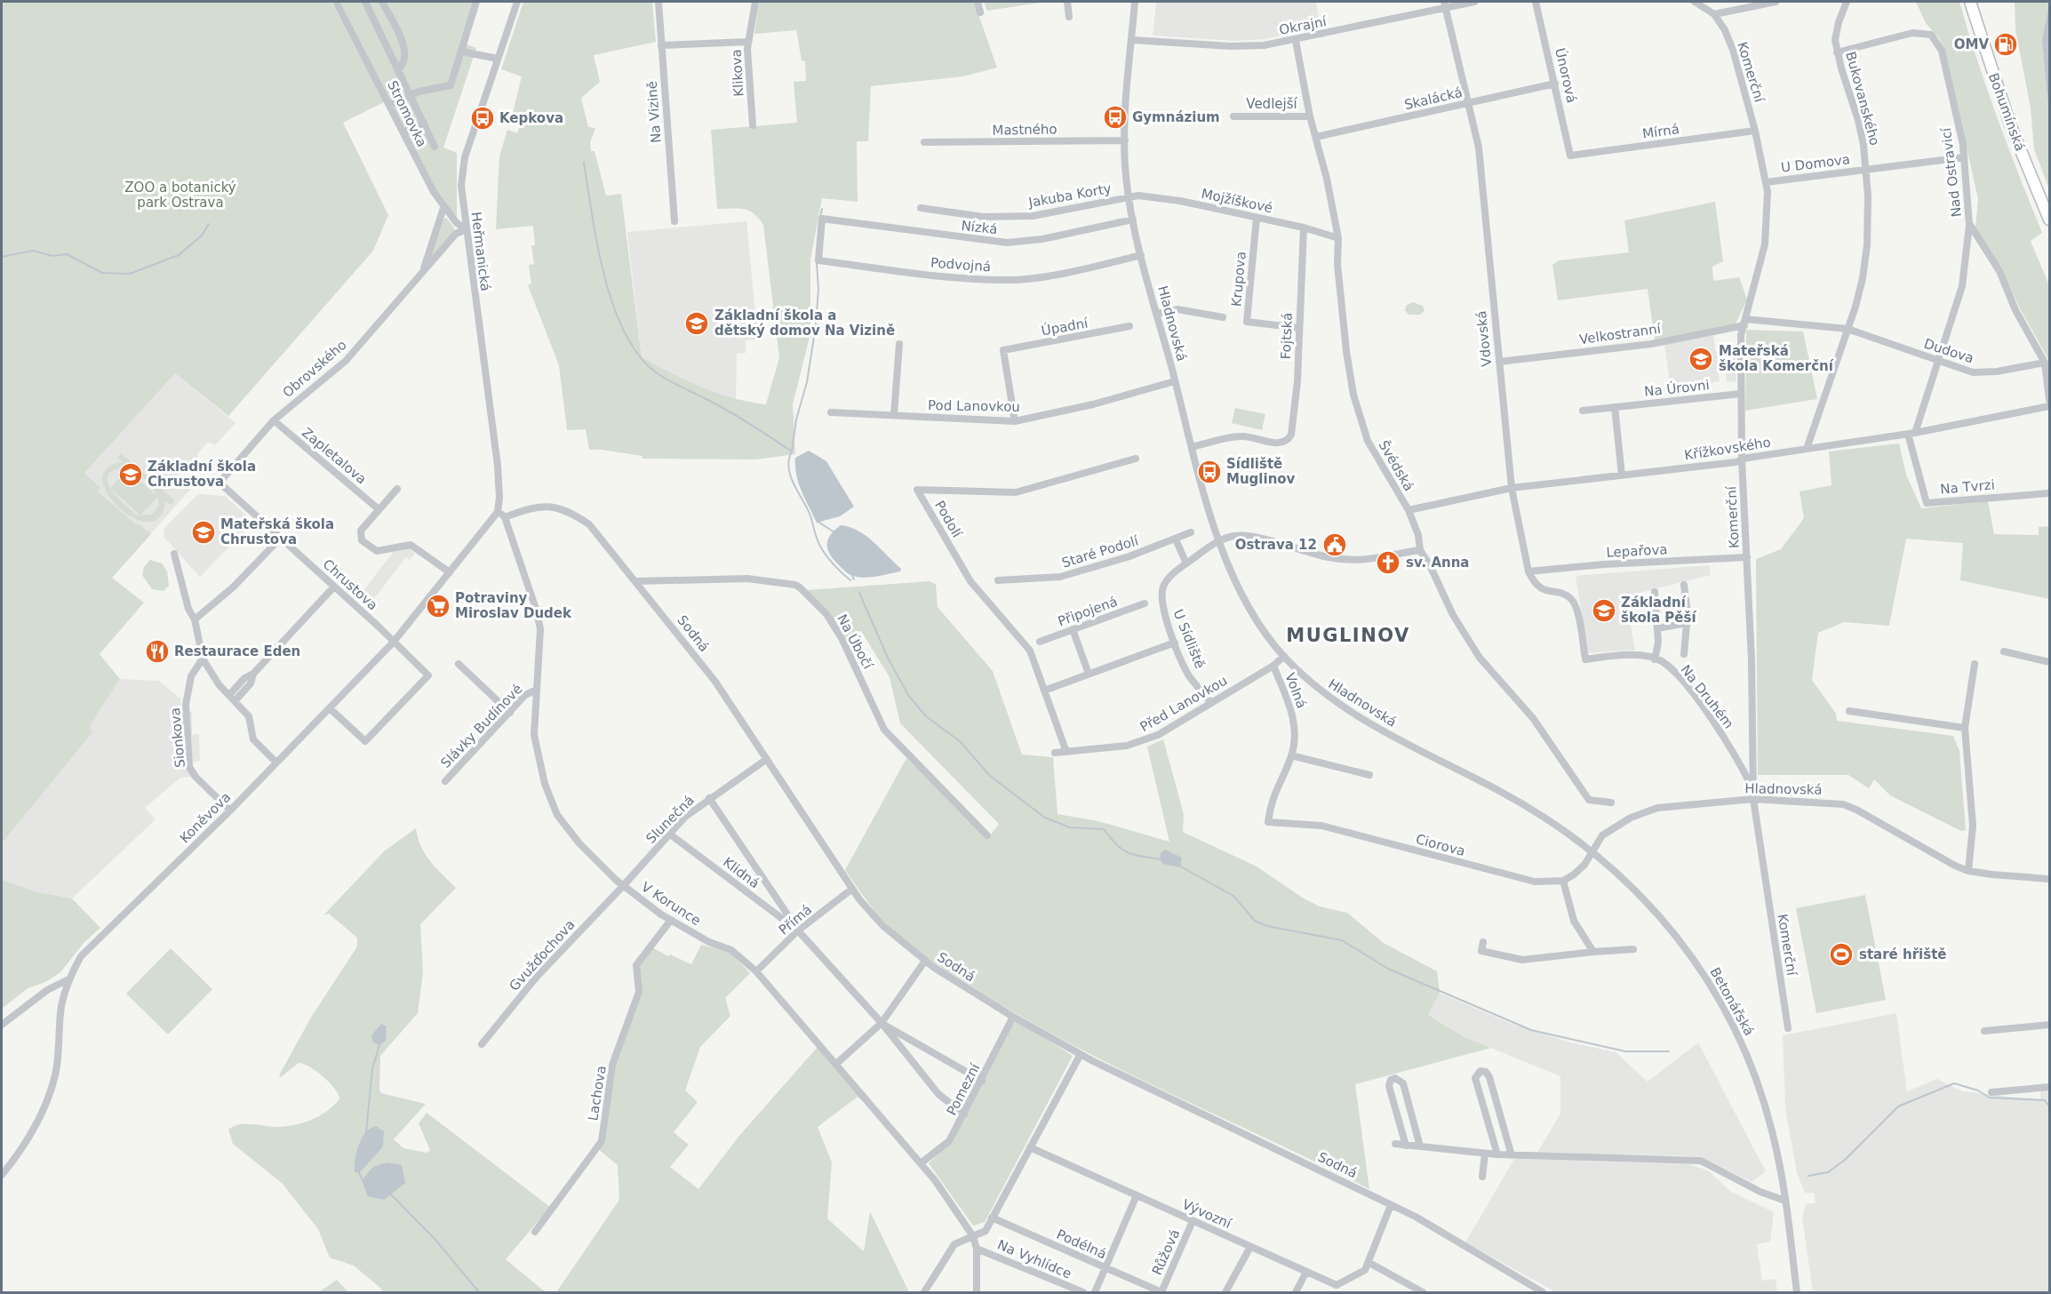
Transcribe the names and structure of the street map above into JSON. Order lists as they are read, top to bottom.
{
  "streets": {
    "main road": ["Bohumínská"],
    "street": [
      "Okrajní",
      "Komerční",
      "Klikova",
      "Únorová",
      "Skalácká",
      "Bukovanského",
      "Vedlejší",
      "Na Vizině",
      "Stromovka",
      "Mastného",
      "Mírná",
      "U Domova",
      "Nad Ostravicí",
      "Jakuba Korty",
      "Mojžíškové",
      "Nízká",
      "Heřmanická",
      "Podvojná",
      "Krupova",
      "Hladnovská",
      "Úpadní",
      "Velkostranní",
      "Fojtská",
      "Vdovská",
      "Dudova",
      "Obrovského",
      "Na Úrovni",
      "Pod Lanovkou",
      "Křížkovského",
      "Zapletalova",
      "Švédská",
      "Na Tvrzi",
      "Podolí",
      "Lepařova",
      "Staré Podolí",
      "Chrustova",
      "Připojená",
      "Sodná",
      "U Sídliště",
      "Na Úbočí",
      "Volná",
      "Na Druhém",
      "Před Lanovkou",
      "Slávky Budínové",
      "Sionkova",
      "Koněvova",
      "Slunečná",
      "Ciorova",
      "Klidná",
      "V Korunce",
      "Přímá",
      "Gvužďochova",
      "Betonářská",
      "Pomezní",
      "Lachova",
      "Vývozní",
      "Podélná",
      "Růžová",
      "Na Vyhlídce"
    ]
  },
  "crossings": [
    ["Okrajní", "Hladnovská"],
    ["Okrajní", "Vdovská"],
    ["Okrajní", "Švédská"],
    ["Komerční", "Mírná"],
    ["Komerční", "U Domova"],
    ["Komerční", "Hladnovská"],
    ["Komerční", "Velkostranní"],
    ["Komerční", "Na Úrovni"],
    ["Komerční", "Křížkovského"],
    ["Komerční", "Lepařova"],
    ["Komerční", "Na Druhém"],
    ["Klikova", "Na Vizině"],
    ["Únorová", "Skalácká"],
    ["Únorová", "Mírná"],
    ["Skalácká", "Vdovská"],
    ["Skalácká", "Švédská"],
    ["Bukovanského", "U Domova"],
    ["Bukovanského", "Nad Ostravicí"],
    ["Bukovanského", "Dudova"],
    ["Bukovanského", "Křížkovského"],
    ["Vedlejší", "Švédská"],
    ["Stromovka", "Heřmanická"],
    ["Stromovka", "Obrovského"],
    ["Mastného", "Hladnovská"],
    ["U Domova", "Nad Ostravicí"],
    ["Nad Ostravicí", "Dudova"],
    ["Nad Ostravicí", "Křížkovského"],
    ["Nad Ostravicí", "Na Tvrzi"],
    ["Jakuba Korty", "Mojžíškové"],
    ["Jakuba Korty", "Hladnovská"],
    ["Mojžíškové", "Krupova"],
    ["Mojžíškové", "Hladnovská"],
    ["Mojžíškové", "Fojtská"],
    ["Mojžíškové", "Švédská"],
    ["Nízká", "Podvojná"],
    ["Nízká", "Hladnovská"],
    ["Heřmanická", "Obrovského"],
    ["Heřmanická", "Koněvova"],
    ["Podvojná", "Hladnovská"],
    ["Krupova", "Hladnovská"],
    ["Krupova", "Fojtská"],
    ["Hladnovská", "Fojtská"],
    ["Hladnovská", "Pod Lanovkou"],
    ["Hladnovská", "U Sídliště"],
    ["Hladnovská", "Před Lanovkou"],
    ["Hladnovská", "Betonářská"],
    ["Úpadní", "Pod Lanovkou"],
    ["Velkostranní", "Vdovská"],
    ["Vdovská", "Křížkovského"],
    ["Vdovská", "Lepařova"],
    ["Vdovská", "Na Druhém"],
    ["Obrovského", "Zapletalova"],
    ["Obrovského", "Chrustova"],
    ["Křížkovského", "Švédská"],
    ["Křížkovského", "Na Tvrzi"],
    ["Podolí", "Před Lanovkou"],
    ["Lepařova", "Na Druhém"],
    ["Chrustova", "Koněvova"],
    ["Sodná", "Na Úbočí"],
    ["Sodná", "Slunečná"],
    ["Sodná", "V Korunce"],
    ["Sodná", "Přímá"],
    ["Sodná", "Pomezní"],
    ["U Sídliště", "Před Lanovkou"],
    ["Volná", "Před Lanovkou"],
    ["Volná", "Ciorova"],
    ["Slávky Budínové", "V Korunce"],
    ["Sionkova", "Koněvova"],
    ["Slunečná", "Klidná"],
    ["Slunečná", "V Korunce"],
    ["Slunečná", "Gvužďochova"],
    ["Klidná", "Přímá"],
    ["Klidná", "Pomezní"],
    ["V Korunce", "Přímá"],
    ["V Korunce", "Gvužďochova"],
    ["V Korunce", "Pomezní"],
    ["V Korunce", "Lachova"],
    ["V Korunce", "Na Vyhlídce"],
    ["Vývozní", "Růžová"],
    ["Podélná", "Růžová"]
  ],
  "districts": ["MUGLINOV"],
  "parks": ["ZOO a botanický park Ostrava"],
  "places": {
    "fuel station": ["OMV"],
    "bus stop": ["Gymnázium", "Kepkova", "Sídliště Muglinov"],
    "school or university": [
      "Základní škola a dětský domov Na Vizině",
      "Mateřská škola Komerční",
      "Základní škola Chrustova",
      "Mateřská škola Chrustova",
      "Základní škola Pěší"
    ],
    "public building": ["Ostrava 12"],
    "church": ["sv. Anna"],
    "supermarket": ["Potraviny Miroslav Dudek"],
    "restaurant": ["Restaurace Eden"],
    "sports": ["staré hřiště"]
  }
}
